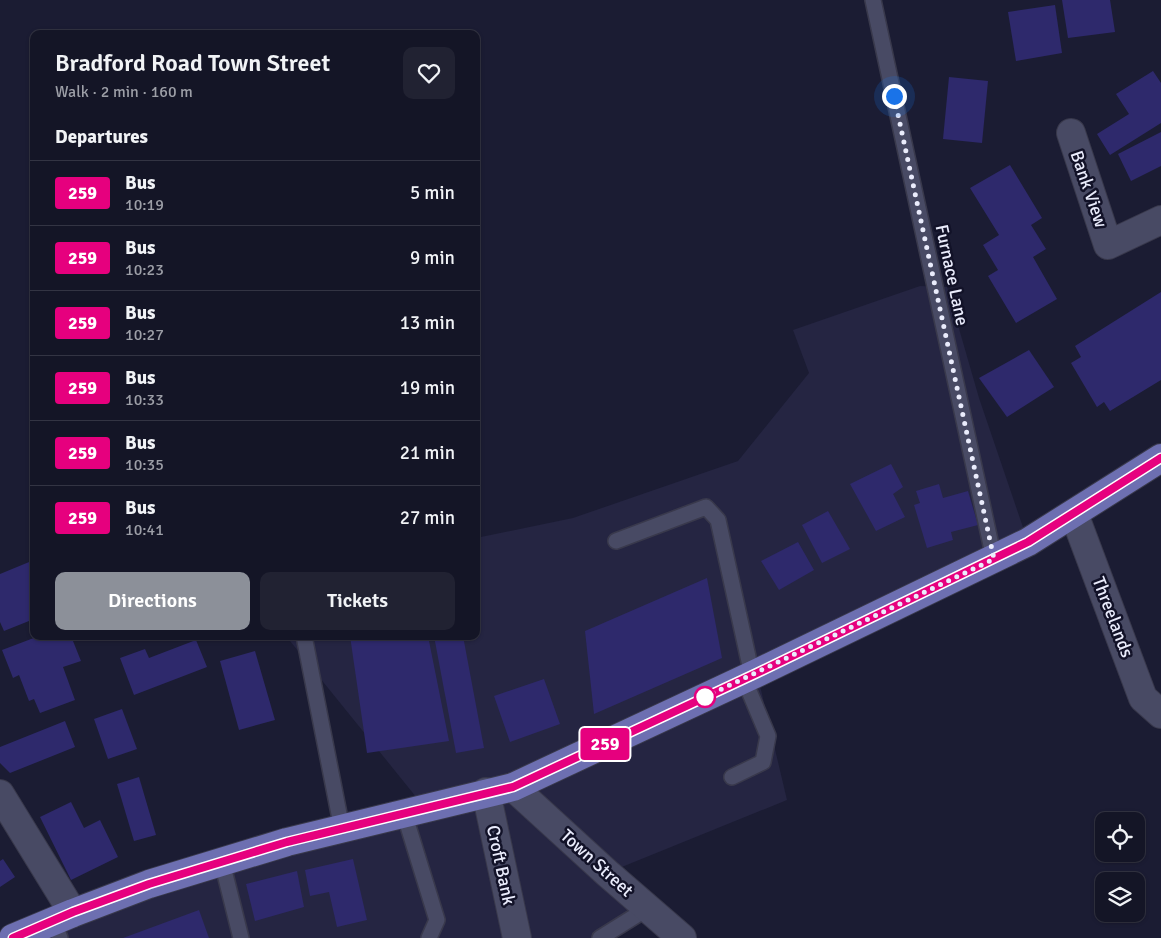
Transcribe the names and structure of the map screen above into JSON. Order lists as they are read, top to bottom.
{
  "streets": {
    "street": [
      "Bank View",
      "Threelands",
      "Town Street",
      "Croft Bank"
    ],
    "lane": ["Furnace Lane"]
  },
  "lines": ["bus line 259"],
  "page": {
    "on_map": "259",
    "heading": [
      ["Bradford Road Town Street", "Walk · 2 min · 160 m"],
      "Departures"
    ],
    "list": [
      {
        "mark": "259",
        "name": "Bus",
        "note": "10:19",
        "value": "5 min"
      },
      {
        "mark": "259",
        "name": "Bus",
        "note": "10:23",
        "value": "9 min"
      },
      {
        "mark": "259",
        "name": "Bus",
        "note": "10:27",
        "value": "13 min"
      },
      {
        "mark": "259",
        "name": "Bus",
        "note": "10:33",
        "value": "19 min"
      },
      {
        "mark": "259",
        "name": "Bus",
        "note": "10:35",
        "value": "21 min"
      },
      {
        "mark": "259",
        "name": "Bus",
        "note": "10:41",
        "value": "27 min"
      }
    ],
    "buttons": ["Directions", "Tickets"]
  }
}
